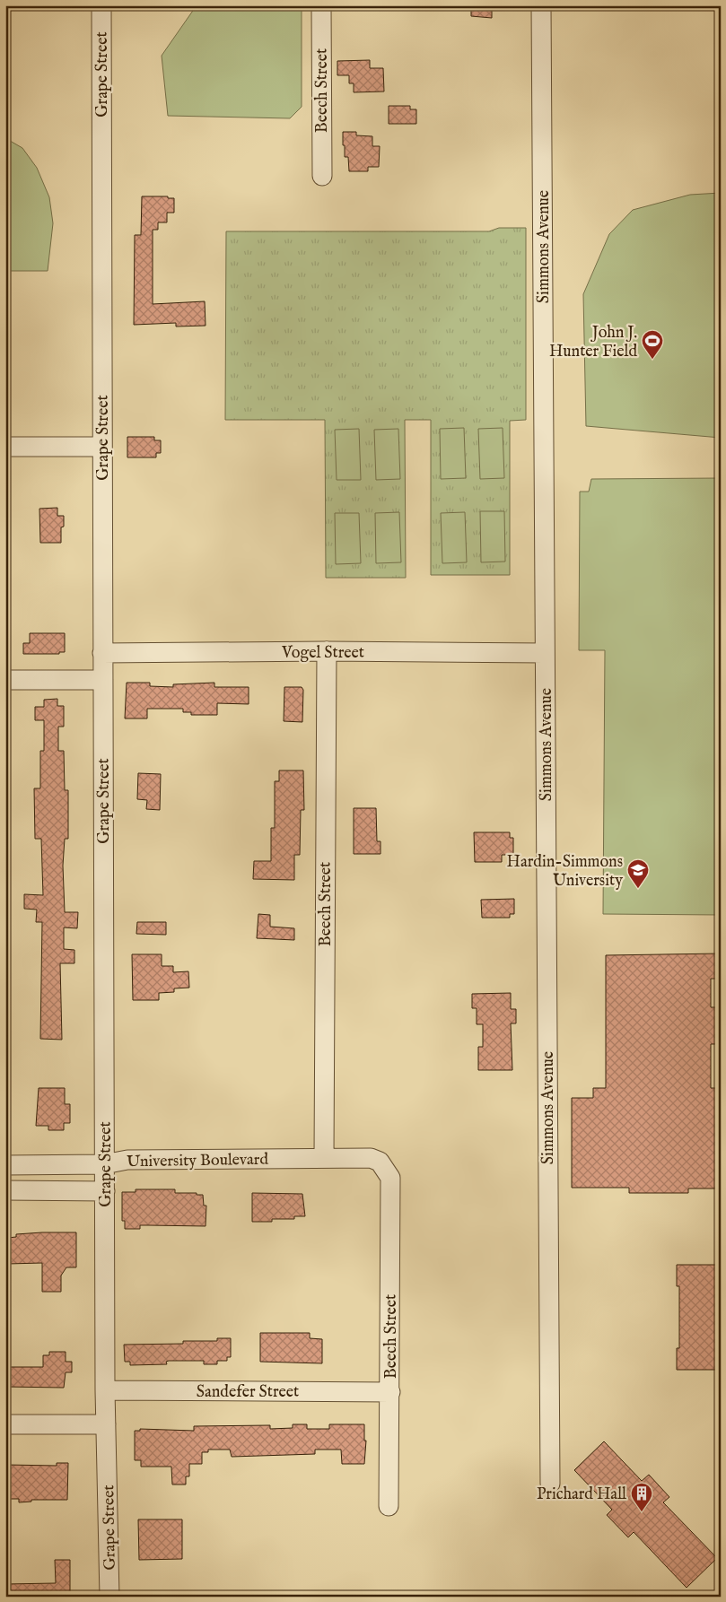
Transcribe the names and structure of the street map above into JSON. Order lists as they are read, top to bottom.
{
  "streets": {
    "street": [
      "Grape Street",
      "Beech Street",
      "Simmons Avenue",
      "Vogel Street",
      "University Boulevard",
      "Sandefer Street"
    ]
  },
  "crossings": [
    ["Grape Street", "Vogel Street"],
    ["Grape Street", "University Boulevard"],
    ["Grape Street", "Sandefer Street"],
    ["Beech Street", "Vogel Street"],
    ["Beech Street", "University Boulevard"],
    ["Beech Street", "Sandefer Street"],
    ["Simmons Avenue", "Vogel Street"]
  ],
  "places": {
    "sports": ["John J. Hunter Field"],
    "school or university": ["Hardin-Simmons University"],
    "building": ["Prichard Hall"]
  }
}
